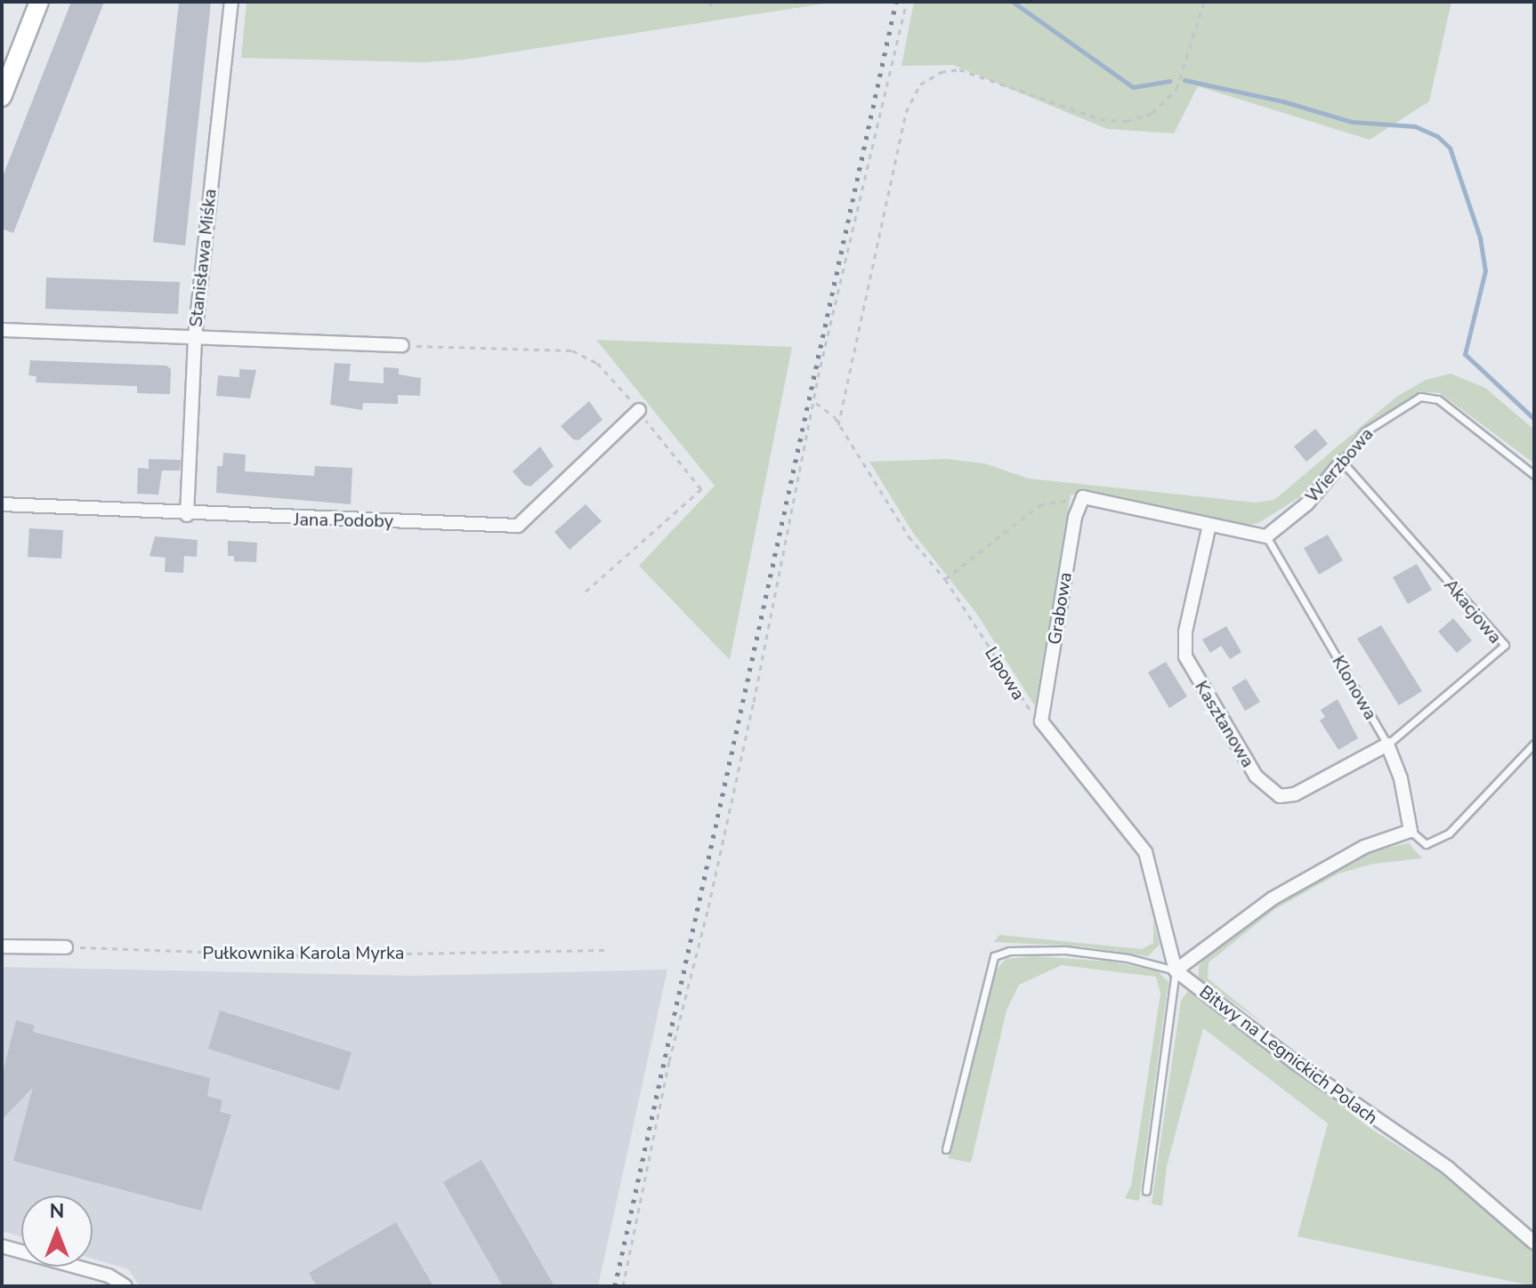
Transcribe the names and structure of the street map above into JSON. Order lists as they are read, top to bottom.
{
  "streets": {
    "street": [
      "Stanisława Miśka",
      "Wierzbowa",
      "Jana Podoby",
      "Grabowa",
      "Klonowa",
      "Kasztanowa",
      "Bitwy na Legnickich Polach"
    ],
    "lane": ["Akacjowa"],
    "path": ["Lipowa", "Pułkownika Karola Myrka"]
  },
  "crossings": [
    ["Stanisława Miśka", "Jana Podoby"],
    ["Wierzbowa", "Akacjowa"],
    ["Wierzbowa", "Klonowa"],
    ["Grabowa", "Lipowa"],
    ["Akacjowa", "Klonowa"],
    ["Akacjowa", "Kasztanowa"],
    ["Klonowa", "Kasztanowa"]
  ],
  "north": "top"
}
